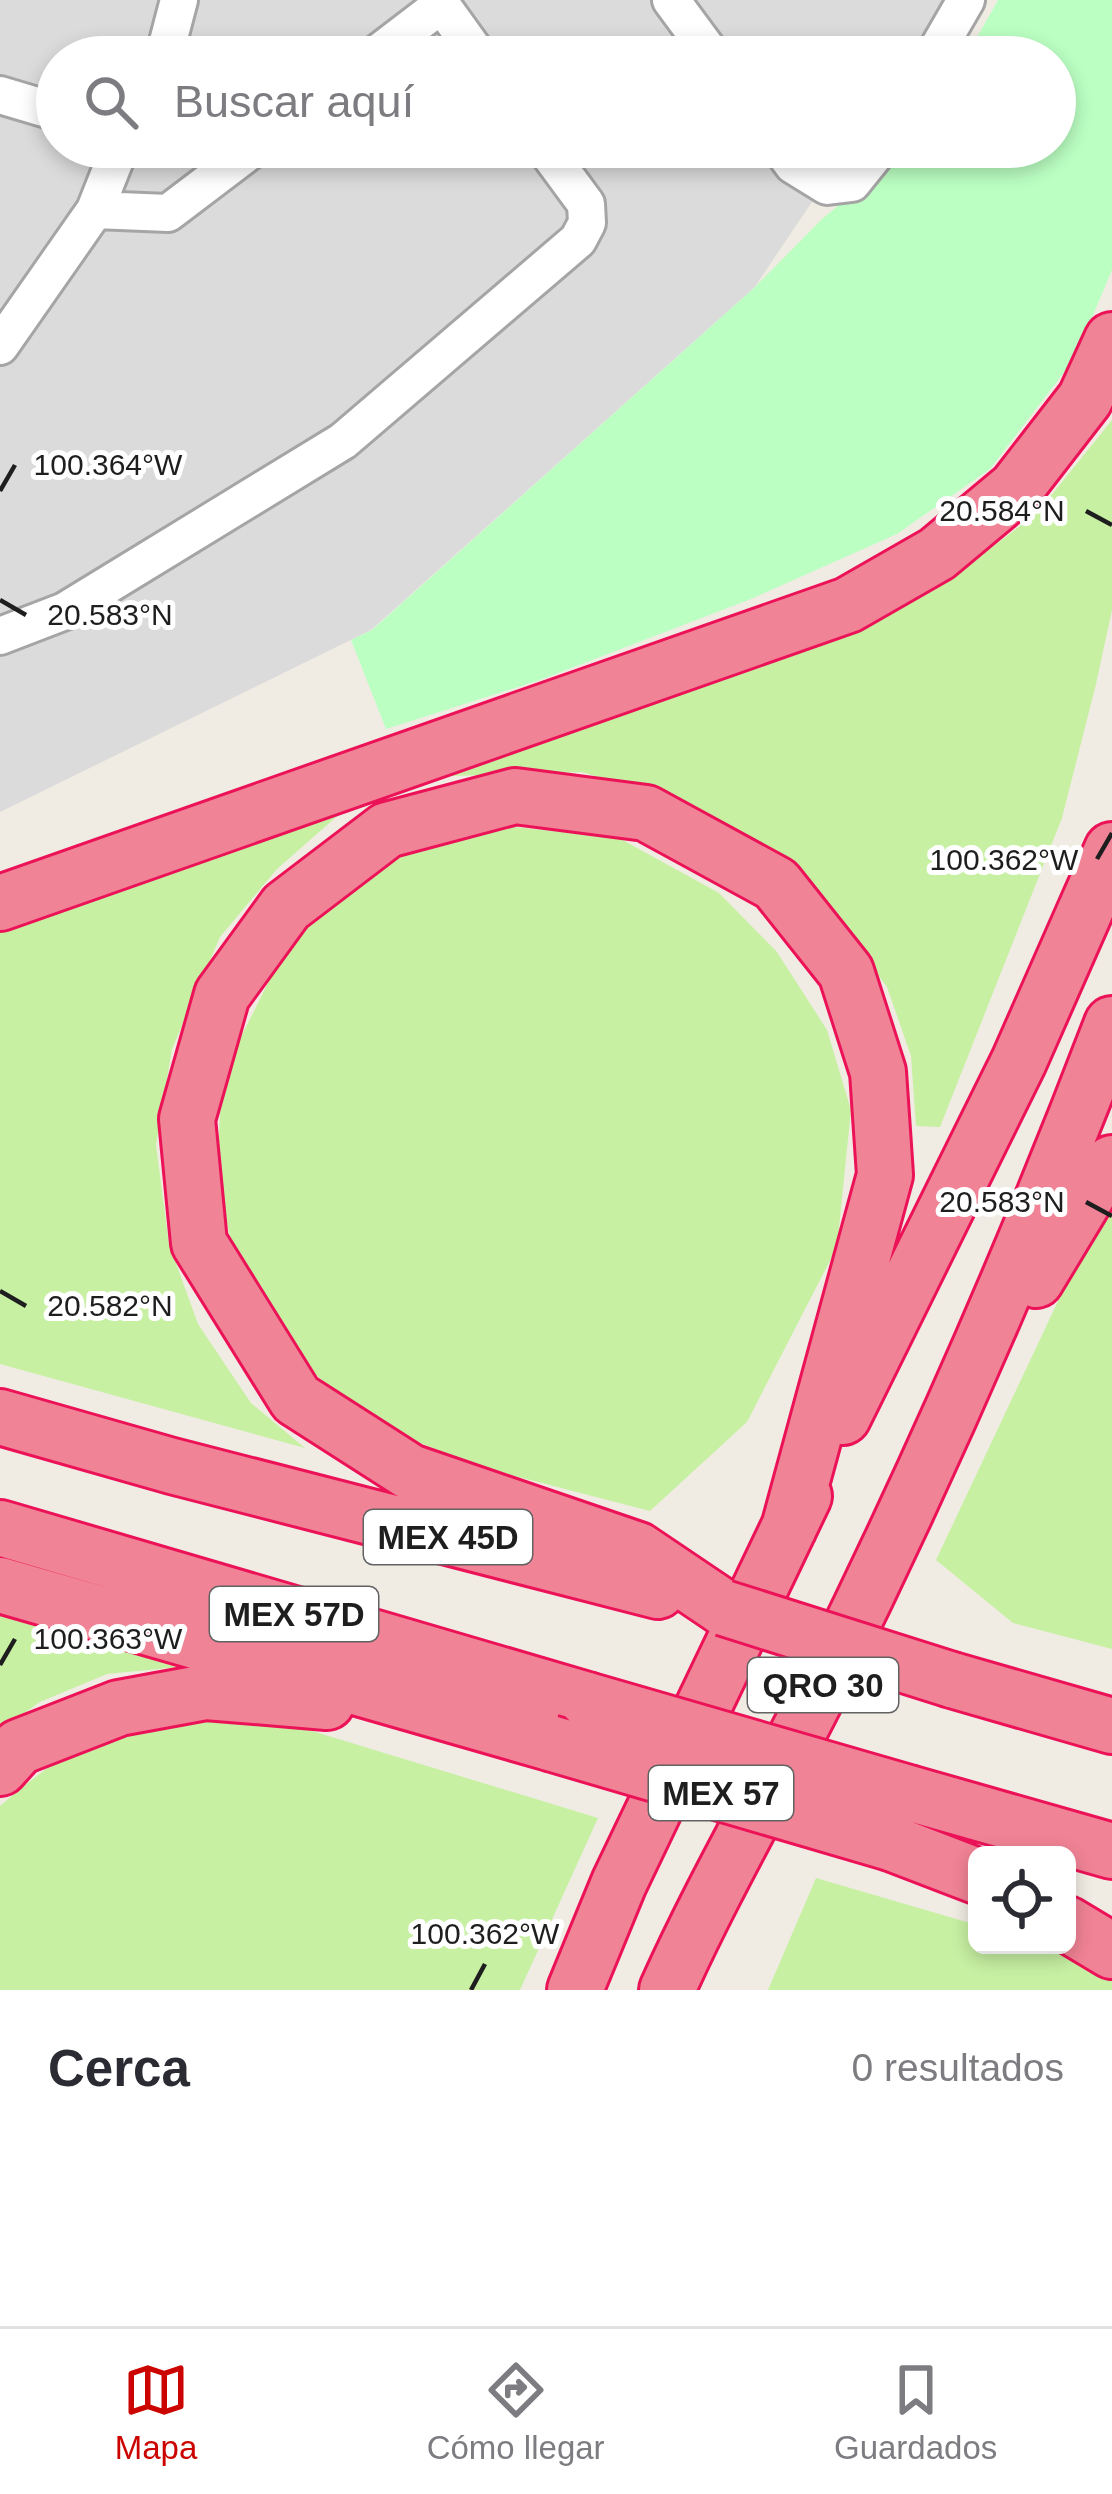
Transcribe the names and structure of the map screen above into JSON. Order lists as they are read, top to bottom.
{
  "streets": {
    "highway": [
      "MEX 45D",
      "MEX 57D",
      "QRO 30",
      "MEX 57"
    ]
  },
  "page": {
    "search": "Buscar aquí",
    "heading": ["Cerca", "0 resultados"],
    "nav": ["Mapa", "Cómo llegar", "Guardados"]
  },
  "coordinates": [
    "100.364°W",
    "20.584°N",
    "20.583°N",
    "100.362°W",
    "20.582°N",
    "100.363°W"
  ]
}
